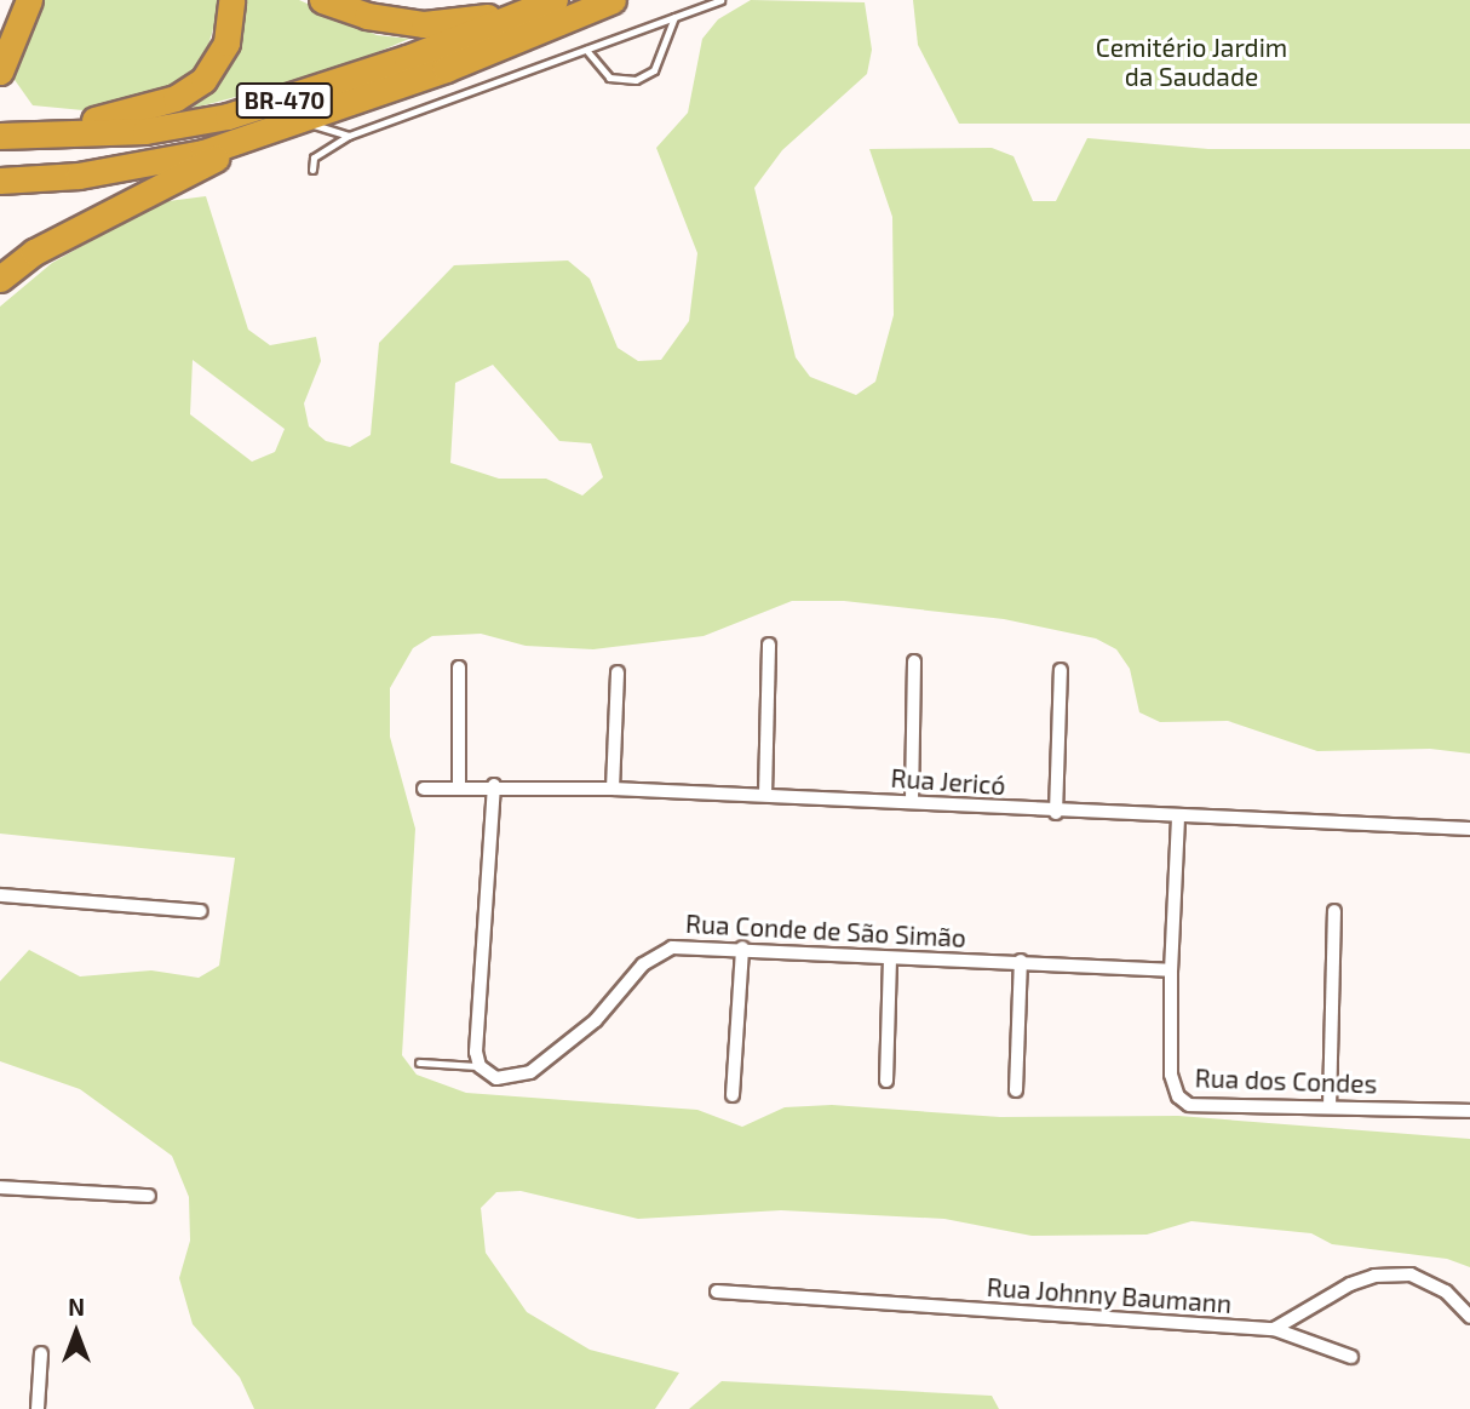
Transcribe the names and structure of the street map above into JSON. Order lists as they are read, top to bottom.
{
  "streets": {
    "highway": ["BR-470"],
    "street": [
      "Rua Jericó",
      "Rua Conde de São Simão",
      "Rua dos Condes",
      "Rua Johnny Baumann"
    ]
  },
  "crossings": [
    ["Rua Jericó", "Rua dos Condes"],
    ["Rua Conde de São Simão", "Rua dos Condes"]
  ],
  "parks": ["Cemitério Jardim da Saudade"],
  "north": "top"
}
